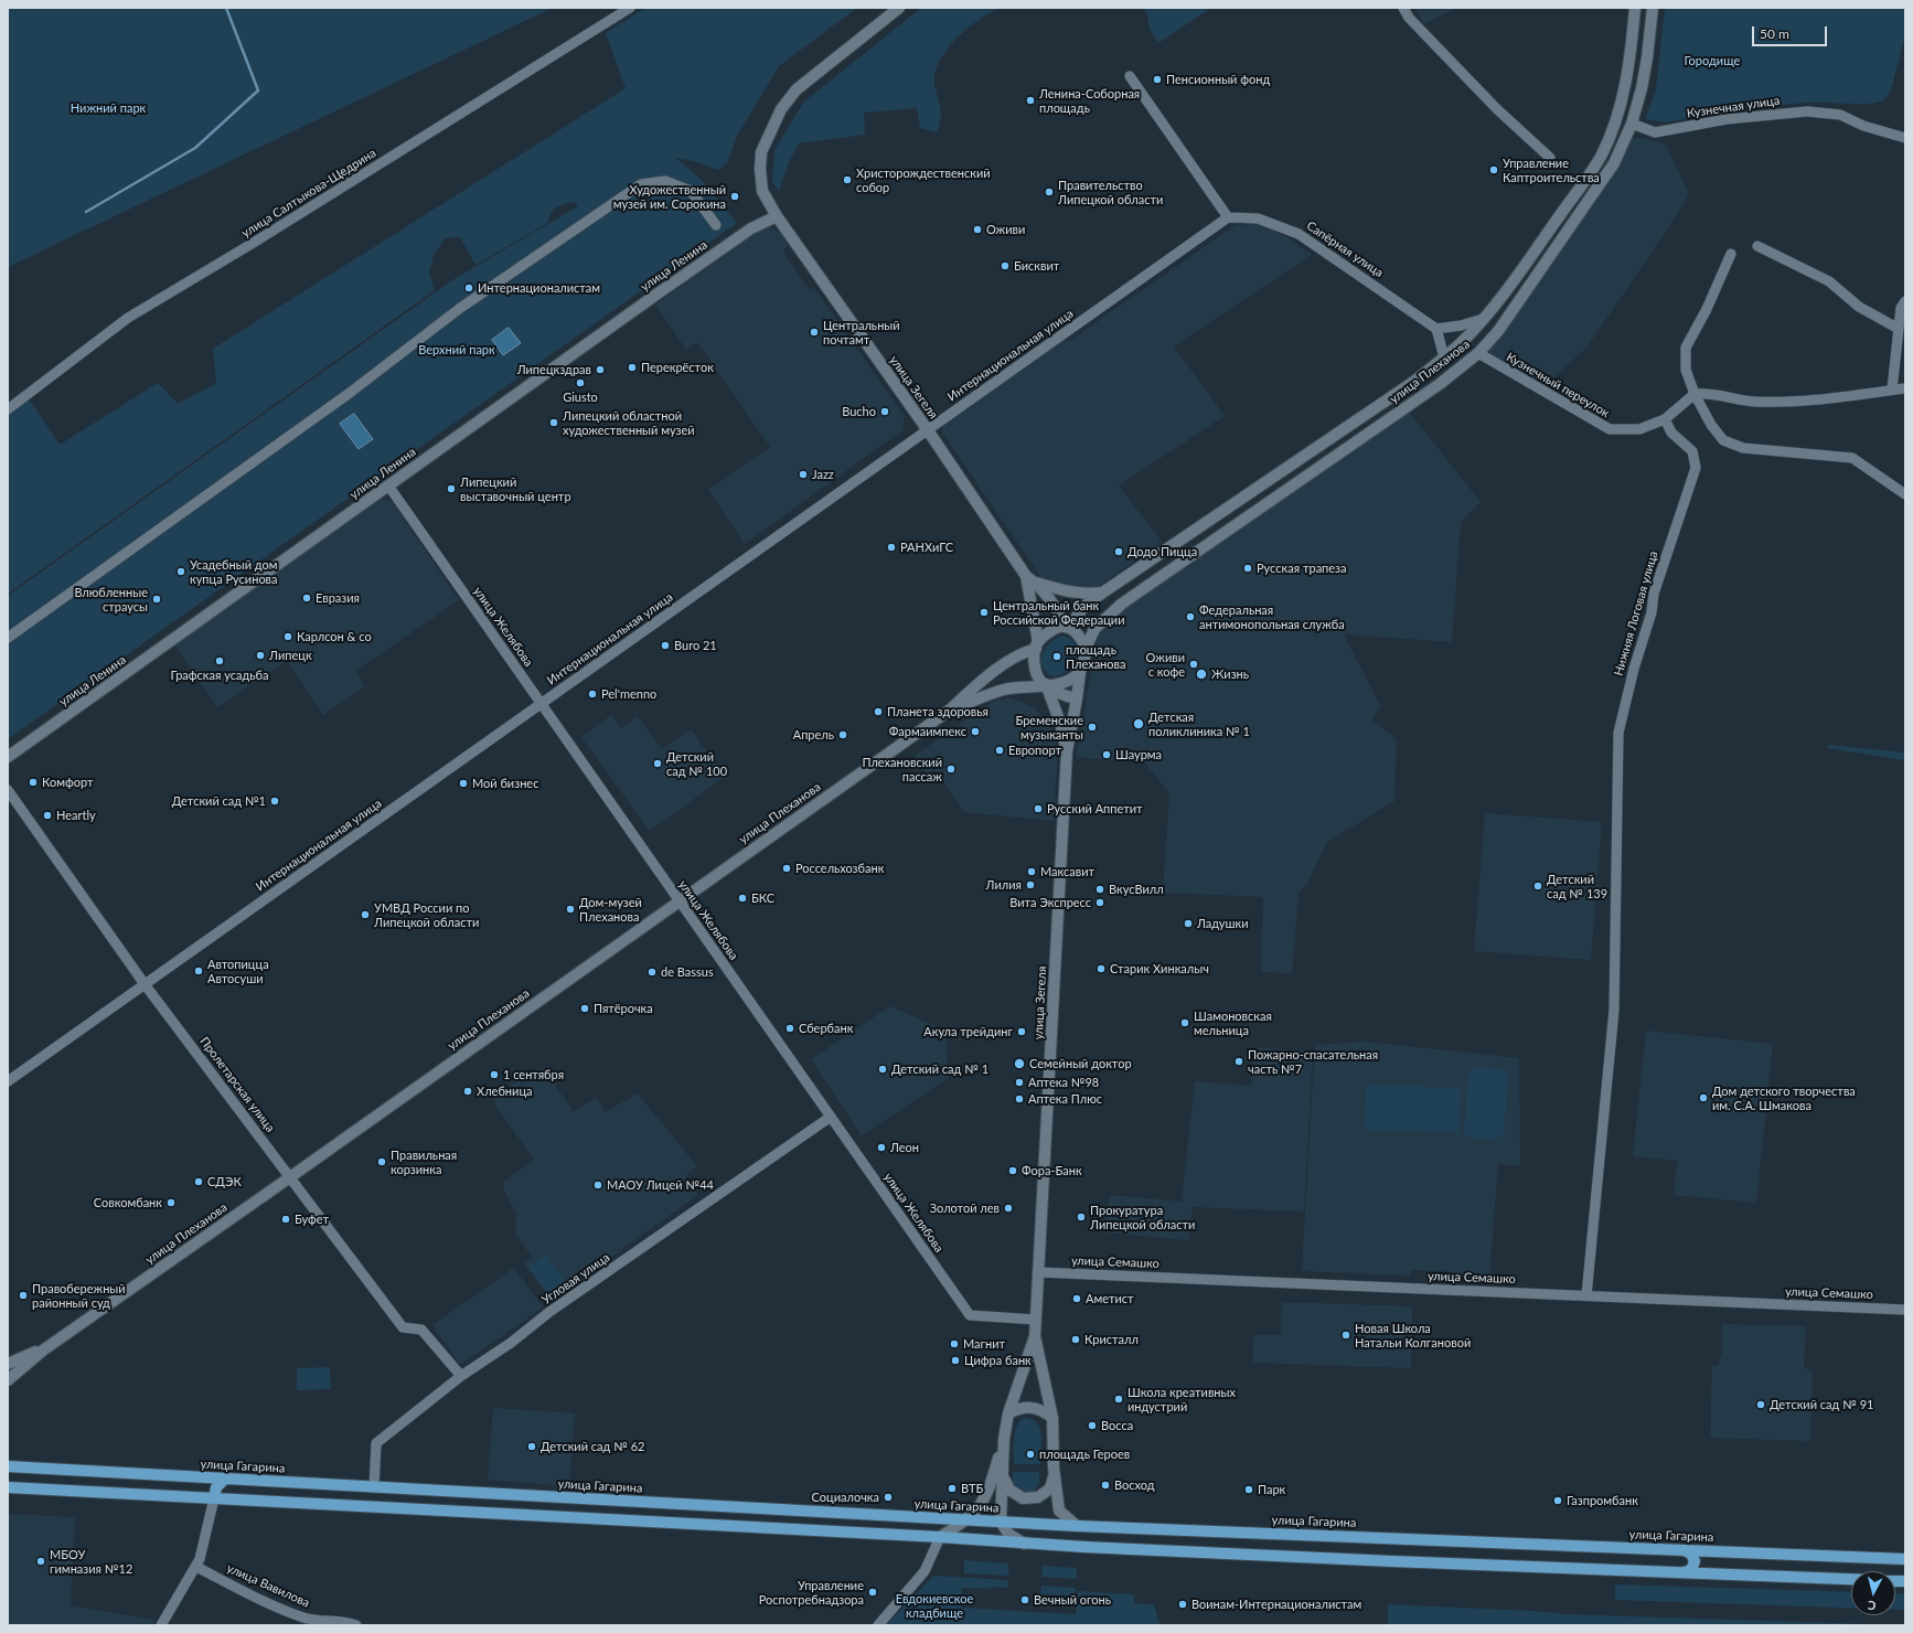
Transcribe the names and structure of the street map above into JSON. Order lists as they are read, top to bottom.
{
  "streets": {
    "main road": [
      "улица Ленина",
      "улица Плеханова",
      "улица Зегеля",
      "улица Гагарина"
    ],
    "street": [
      "Кузнечная улица",
      "улица Салтыкова-Щедрина",
      "Сапёрная улица",
      "Интернациональная улица",
      "Кузнечный переулок",
      "Нижняя Логовая улица",
      "улица Желябова",
      "Пролетарская улица",
      "улица Семашко",
      "Угловая улица",
      "улица Вавилова"
    ]
  },
  "crossings": [
    ["Кузнечная улица", "улица Плеханова"],
    ["Сапёрная улица", "Интернациональная улица"],
    ["улица Ленина", "улица Зегеля"],
    ["улица Ленина", "улица Желябова"],
    ["Интернациональная улица", "улица Зегеля"],
    ["Интернациональная улица", "улица Желябова"],
    ["Интернациональная улица", "Пролетарская улица"],
    ["улица Плеханова", "Кузнечный переулок"],
    ["улица Плеханова", "улица Зегеля"],
    ["улица Плеханова", "улица Желябова"],
    ["улица Плеханова", "Пролетарская улица"],
    ["Кузнечный переулок", "Нижняя Логовая улица"],
    ["улица Зегеля", "улица Желябова"],
    ["улица Зегеля", "улица Семашко"],
    ["Нижняя Логовая улица", "улица Семашко"],
    ["улица Желябова", "Угловая улица"],
    ["Пролетарская улица", "Угловая улица"],
    ["Угловая улица", "улица Гагарина"]
  ],
  "parks": [
    "Городище",
    "Нижний парк",
    "Верхний парк",
    "Евдокиевское кладбище"
  ],
  "places": [
    "Пенсионный фонд",
    "Ленина-Соборная площадь",
    "Управление Каптроительства",
    "Христорождественский собор",
    "Правительство Липецкой области",
    "Художественный музей им. Сорокина",
    "Оживи",
    "Бисквит",
    "Интернационалистам",
    "Центральный почтамт",
    "Перекрёсток",
    "Липецкздрав",
    "Giusto",
    "Bucho",
    "Липецкий областной художественный музей",
    "Jazz",
    "Липецкий выставочный центр",
    "РАНХиГС",
    "Додо Пицца",
    "Русская трапеза",
    "Усадебный дом купца Русинова",
    "Евразия",
    "Влюбленные страусы",
    "Центральный банк Российской Федерации",
    "Федеральная антимонопольная служба",
    "Карлсон & co",
    "Buro 21",
    "Липецк",
    "площадь Плеханова",
    "Графская усадьба",
    "Оживи с кофе",
    "Жизнь",
    "Pel'menno",
    "Планета здоровья",
    "Детская поликлиника № 1",
    "Бременские музыканты",
    "Фармаимпекс",
    "Апрель",
    "Европорт",
    "Шаурма",
    "Детский сад № 100",
    "Плехановский пассаж",
    "Комфорт",
    "Мой бизнес",
    "Детский сад №1",
    "Русский Аппетит",
    "Heartly",
    "Россельхозбанк",
    "Максавит",
    "Лилия",
    "Детский сад № 139",
    "ВкусВилл",
    "БКС",
    "Вита Экспресс",
    "Дом-музей Плеханова",
    "УМВД России по Липецкой области",
    "Ладушки",
    "Старик Хинкалыч",
    "Автопицца Автосуши",
    "de Bassus",
    "Пятёрочка",
    "Шамоновская мельница",
    "Сбербанк",
    "Акула трейдинг",
    "Пожарно-спасательная часть №7",
    "Семейный доктор",
    "Детский сад № 1",
    "1 сентября",
    "Аптека №98",
    "Хлебница",
    "Дом детского творчества им. С.А. Шмакова",
    "Аптека Плюс",
    "Леон",
    "Правильная корзинка",
    "Фора-Банк",
    "СДЭК",
    "МАОУ Лицей №44",
    "Совкомбанк",
    "Золотой лев",
    "Прокуратура Липецкой области",
    "Буфет",
    "Правобережный районный суд",
    "Аметист",
    "Новая Школа Натальи Колгановой",
    "Кристалл",
    "Магнит",
    "Цифра банк",
    "Школа креативных индустрий",
    "Детский сад № 91",
    "Bocca",
    "Детский сад № 62",
    "площадь Героев",
    "Восход",
    "ВТБ",
    "Парк",
    "Социалочка",
    "Газпромбанк",
    "МБОУ гимназия №12",
    "Управление Роспотребнадзора",
    "Вечный огонь",
    "Воинам-Интернационалистам"
  ],
  "scale_bar": "50 m",
  "north": "bottom"
}
